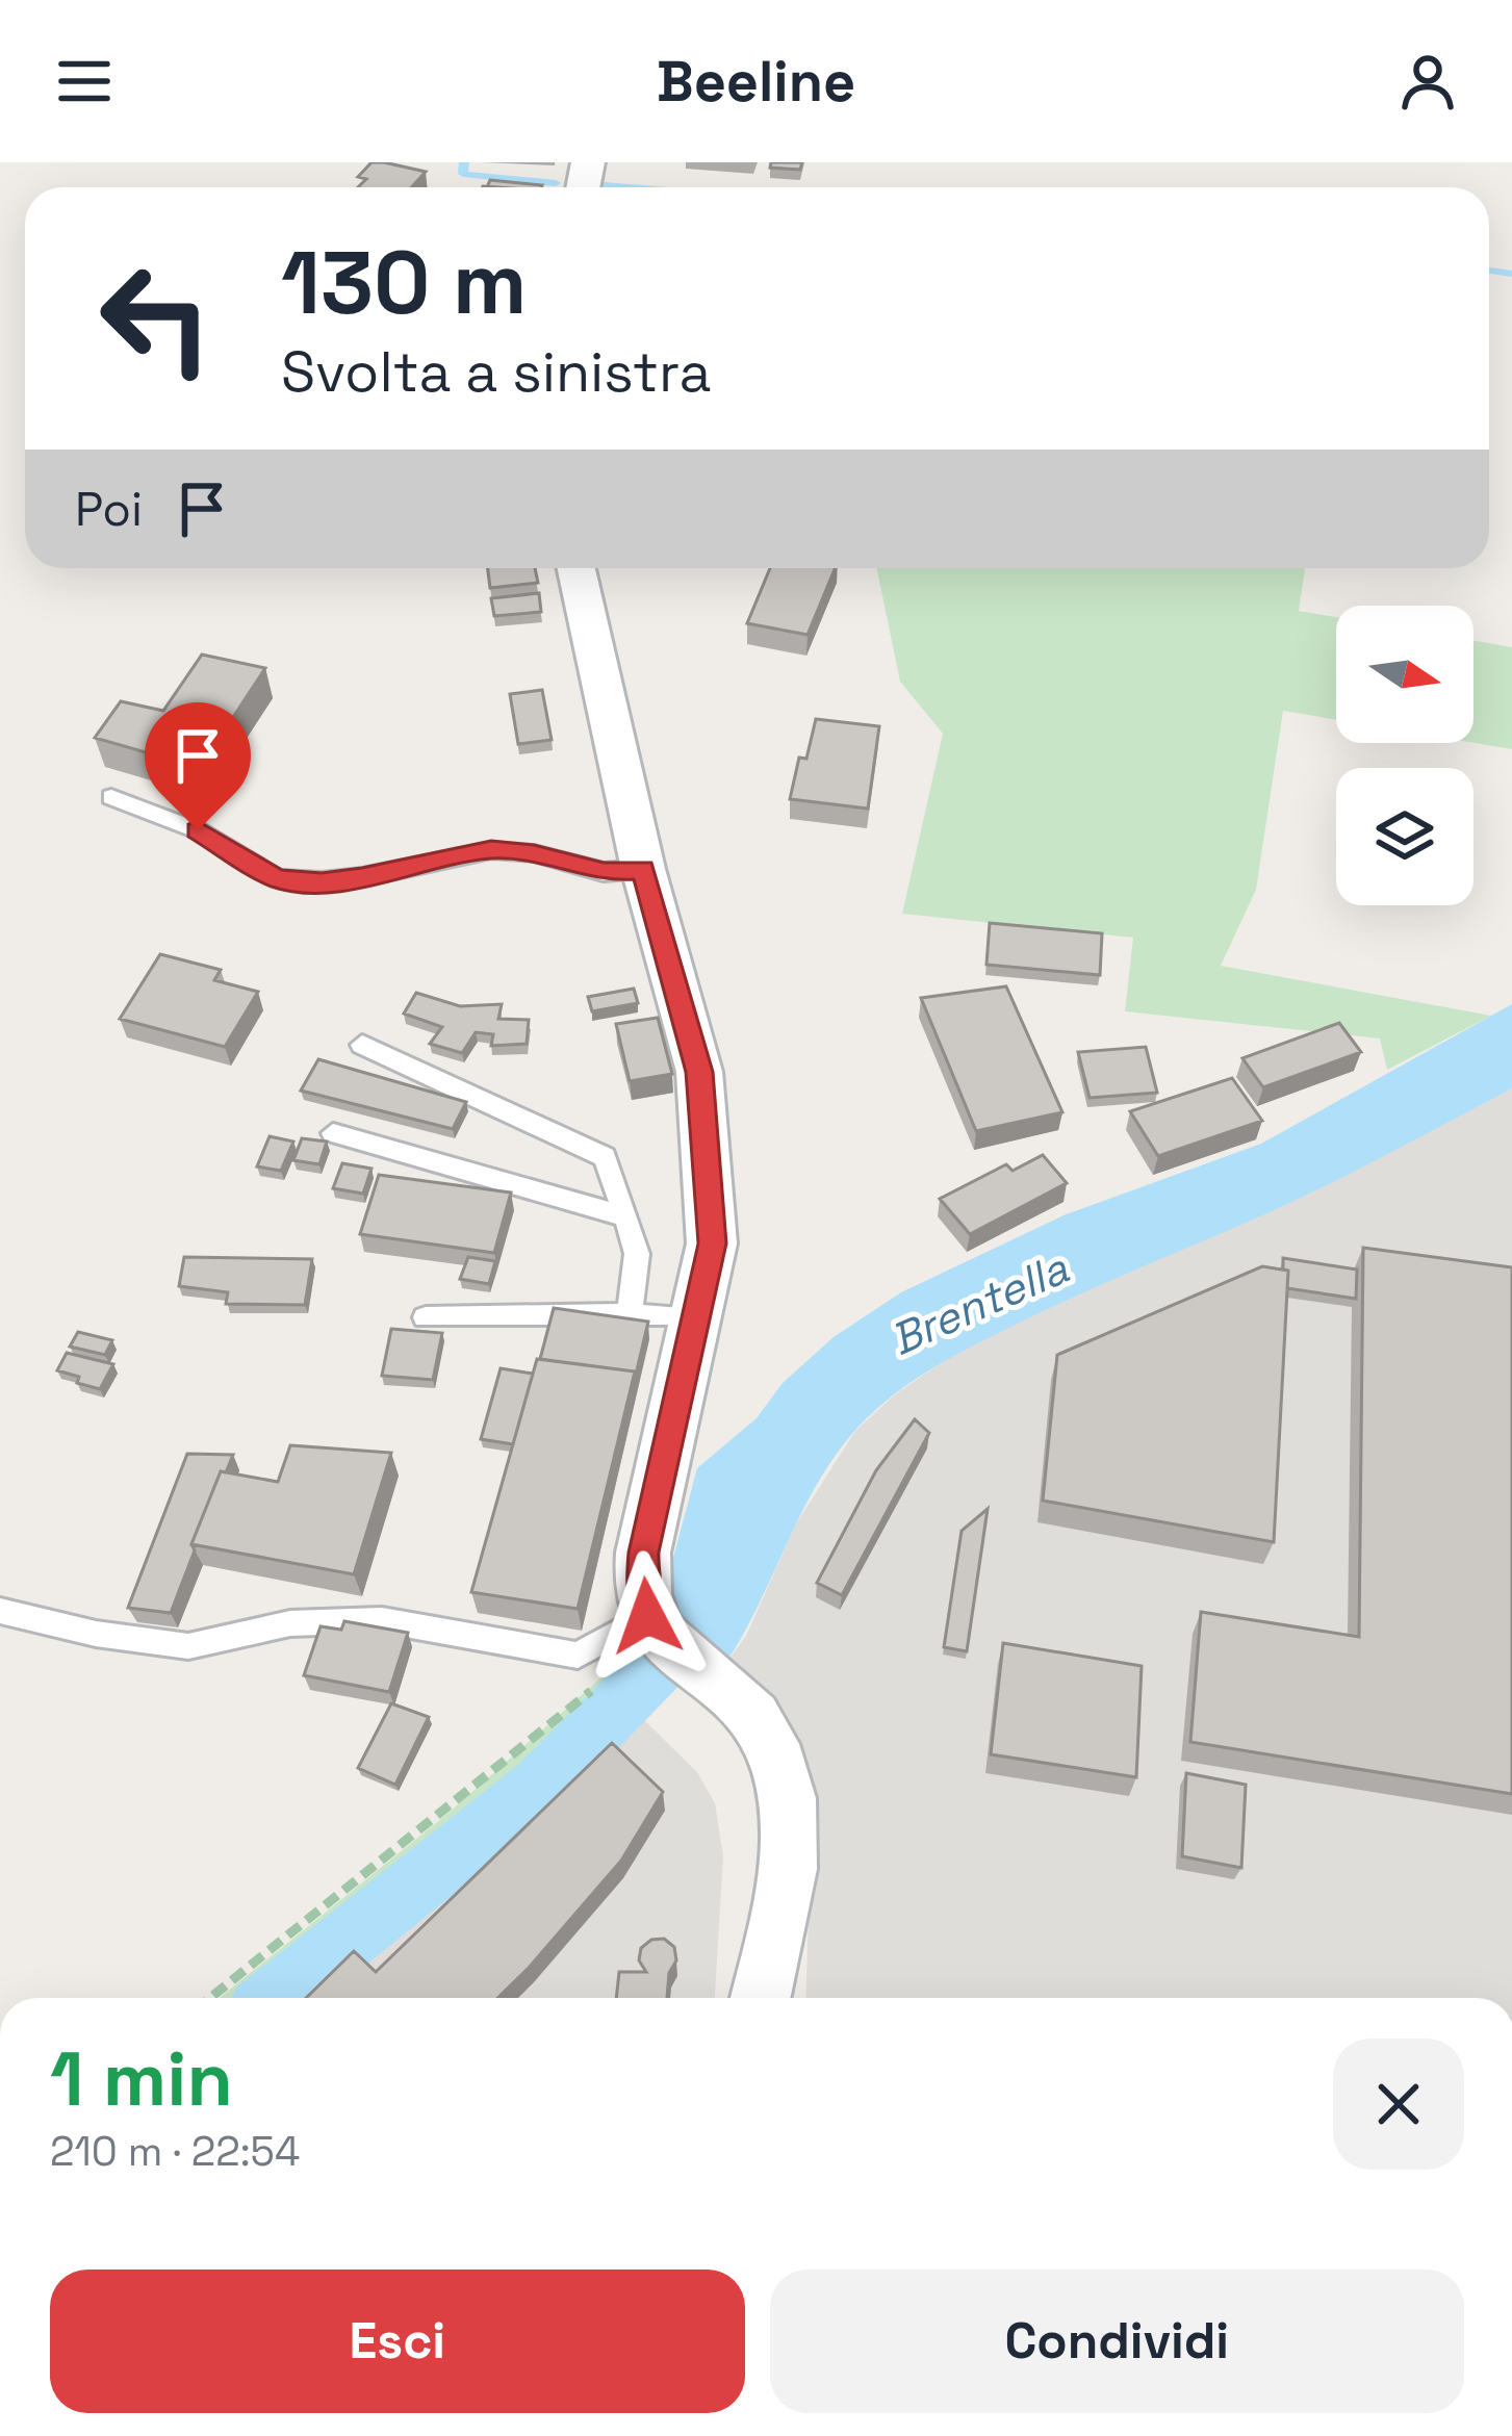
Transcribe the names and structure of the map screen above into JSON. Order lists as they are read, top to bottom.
{
  "water": ["Brentella"],
  "north": "right",
  "page": {
    "header": "Beeline",
    "turn": ["130 m", "Svolta a sinistra"],
    "then": "Poi",
    "heading": ["1 min", "210 m · 22:54"],
    "buttons": ["Esci", "Condividi"]
  }
}
